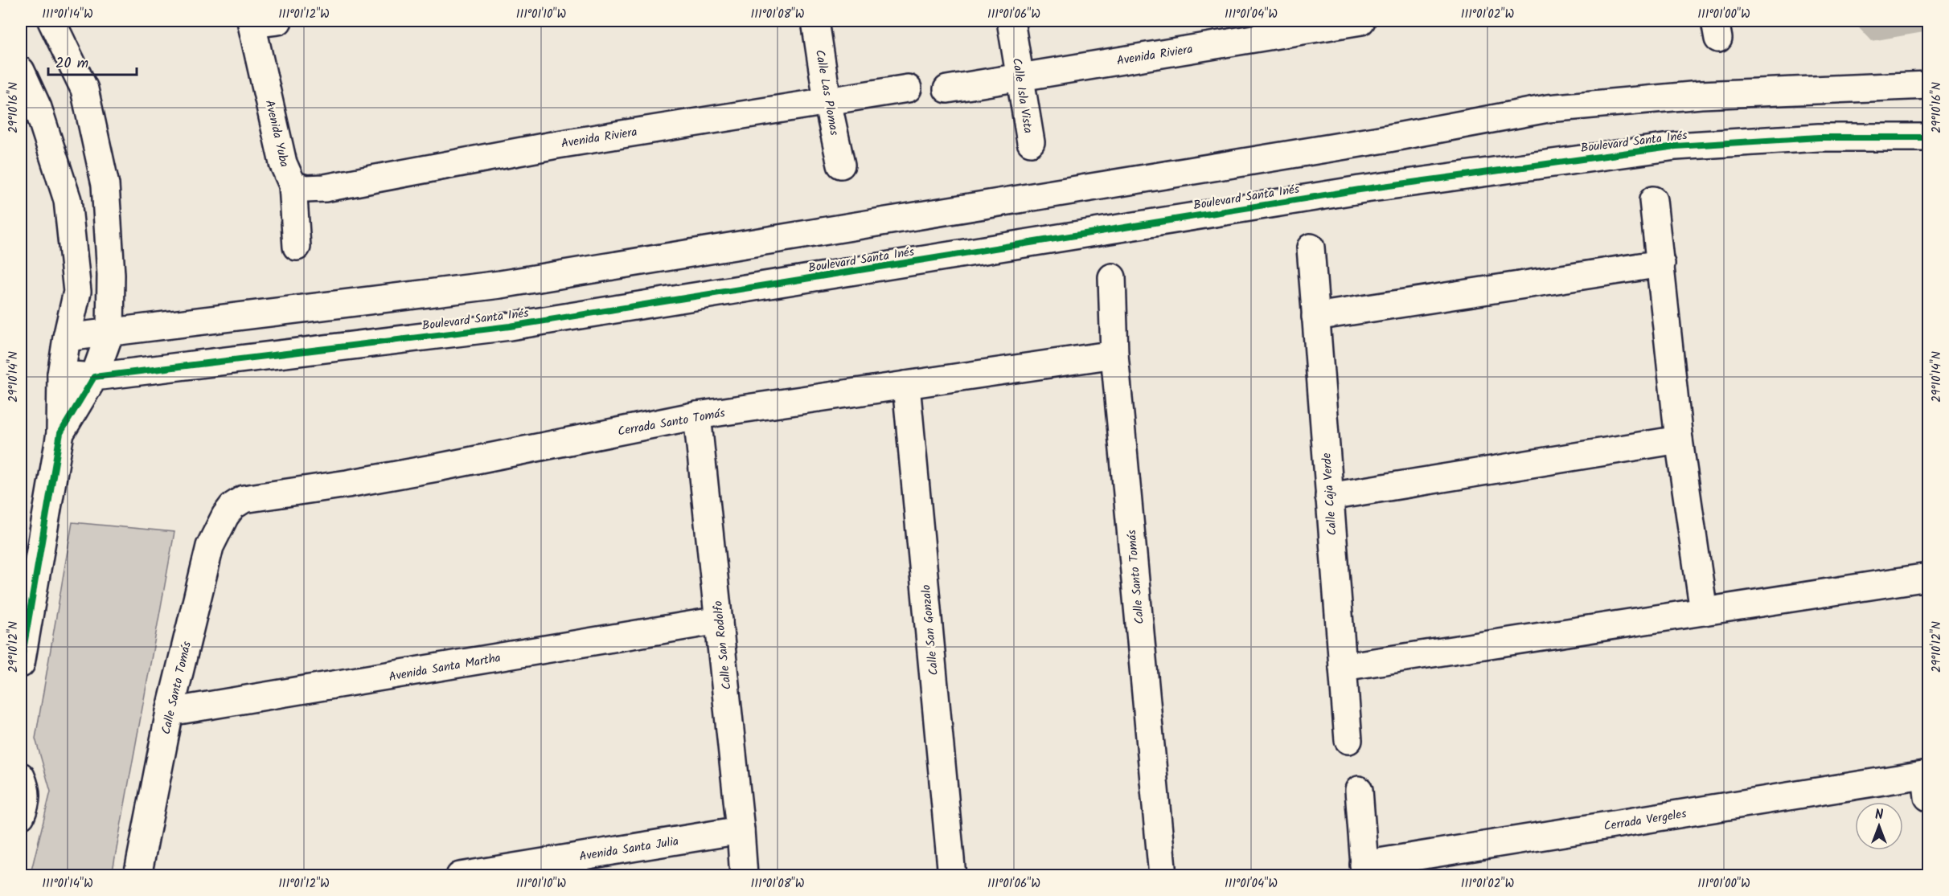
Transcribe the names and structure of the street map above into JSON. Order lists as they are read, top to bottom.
{
  "streets": {
    "street": [
      "Avenida Riviera",
      "Calle Las Plomas",
      "Calle Isla Vista",
      "Avenida Yuba",
      "Boulevard Santa Inés",
      "Cerrada Santo Tomás",
      "Calle Caja Verde",
      "Calle Santo Tomás",
      "Calle San Gonzalo",
      "Calle San Rodolfo",
      "Avenida Santa Martha",
      "Cerrada Vergeles",
      "Avenida Santa Julia"
    ]
  },
  "crossings": [
    ["Avenida Riviera", "Calle Las Plomas"],
    ["Avenida Riviera", "Calle Isla Vista"],
    ["Avenida Riviera", "Avenida Yuba"],
    ["Cerrada Santo Tomás", "Calle Santo Tomás"],
    ["Cerrada Santo Tomás", "Calle San Gonzalo"],
    ["Cerrada Santo Tomás", "Calle San Rodolfo"],
    ["Calle Santo Tomás", "Avenida Santa Martha"],
    ["Calle San Rodolfo", "Avenida Santa Martha"],
    ["Calle San Rodolfo", "Avenida Santa Julia"]
  ],
  "scale_bar": "20 m",
  "north": "top",
  "coordinates": [
    "111°01'14\"W",
    "111°01'12\"W",
    "111°01'10\"W",
    "111°01'08\"W",
    "111°01'06\"W",
    "111°01'04\"W",
    "111°01'02\"W",
    "111°01'00\"W",
    "29°10'16\"N",
    "29°10'14\"N",
    "29°10'12\"N"
  ]
}
